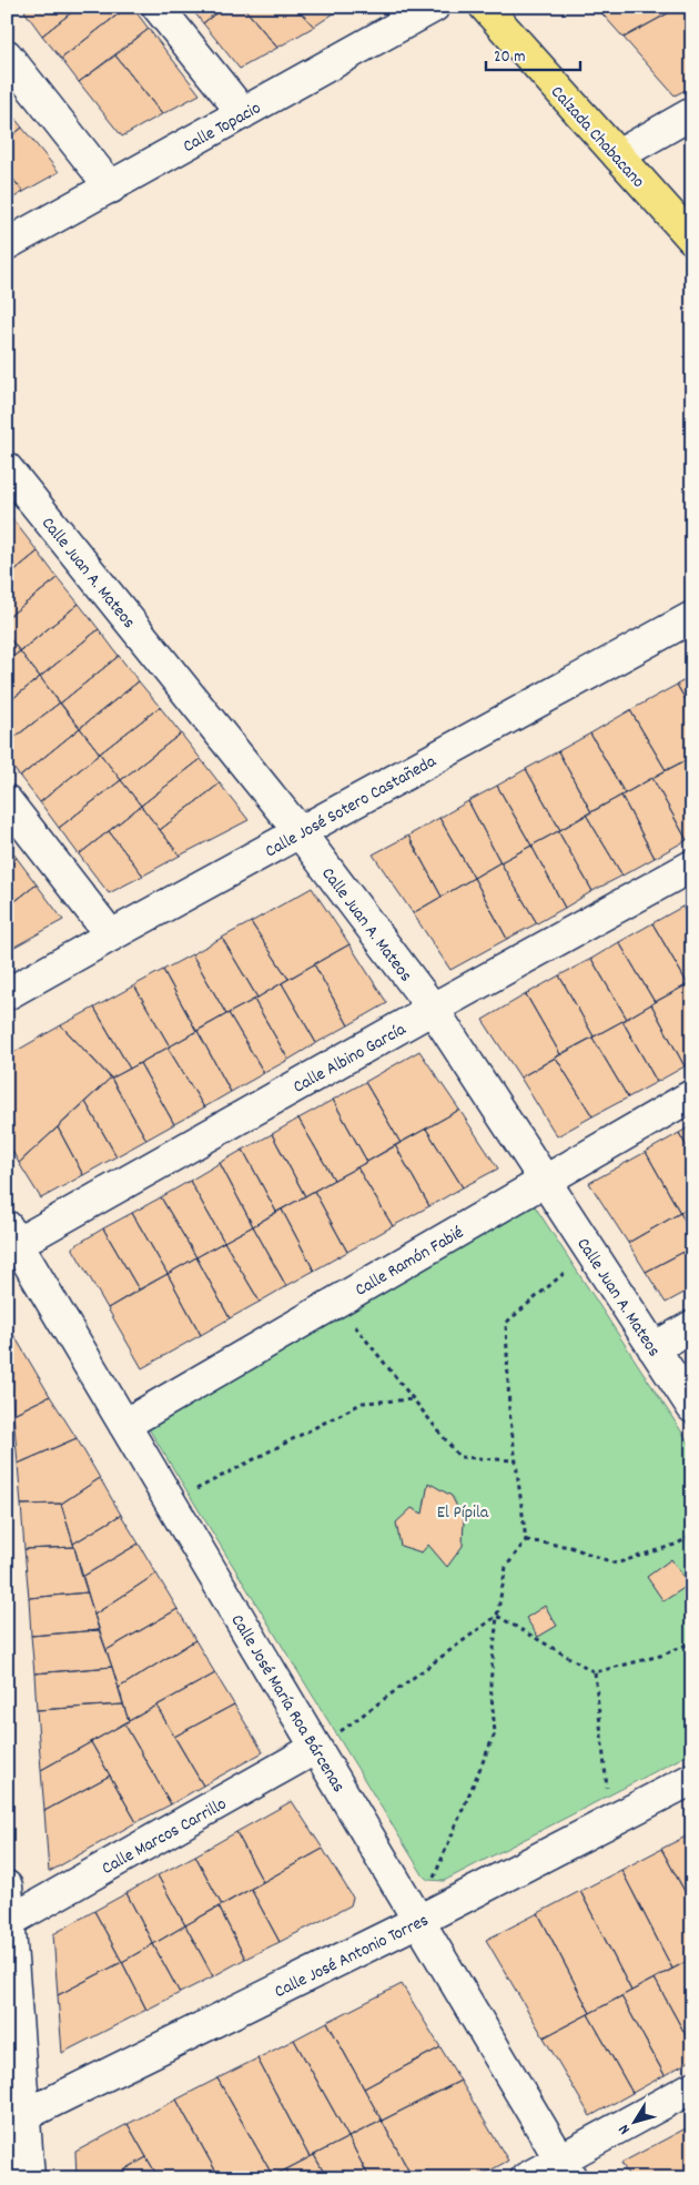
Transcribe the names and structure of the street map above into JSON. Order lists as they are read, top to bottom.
{
  "streets": {
    "main road": ["Calzada Chabacano"],
    "street": [
      "Calle Topacio",
      "Calle Juan A. Mateos",
      "Calle José Sotero Castañeda",
      "Calle Albino García",
      "Calle Ramón Fabié",
      "Calle José María Roa Bárcenas",
      "Calle Marcos Carrillo",
      "Calle José Antonio Torres"
    ]
  },
  "crossings": [
    ["Calle Juan A. Mateos", "Calle José Sotero Castañeda"],
    ["Calle Juan A. Mateos", "Calle Albino García"],
    ["Calle Juan A. Mateos", "Calle Ramón Fabié"],
    ["Calle Albino García", "Calle José María Roa Bárcenas"],
    ["Calle Ramón Fabié", "Calle José María Roa Bárcenas"],
    ["Calle José María Roa Bárcenas", "Calle Marcos Carrillo"],
    ["Calle José María Roa Bárcenas", "Calle José Antonio Torres"]
  ],
  "parks": ["El Pípila"],
  "scale_bar": "20 m",
  "north": "bottom left"
}
